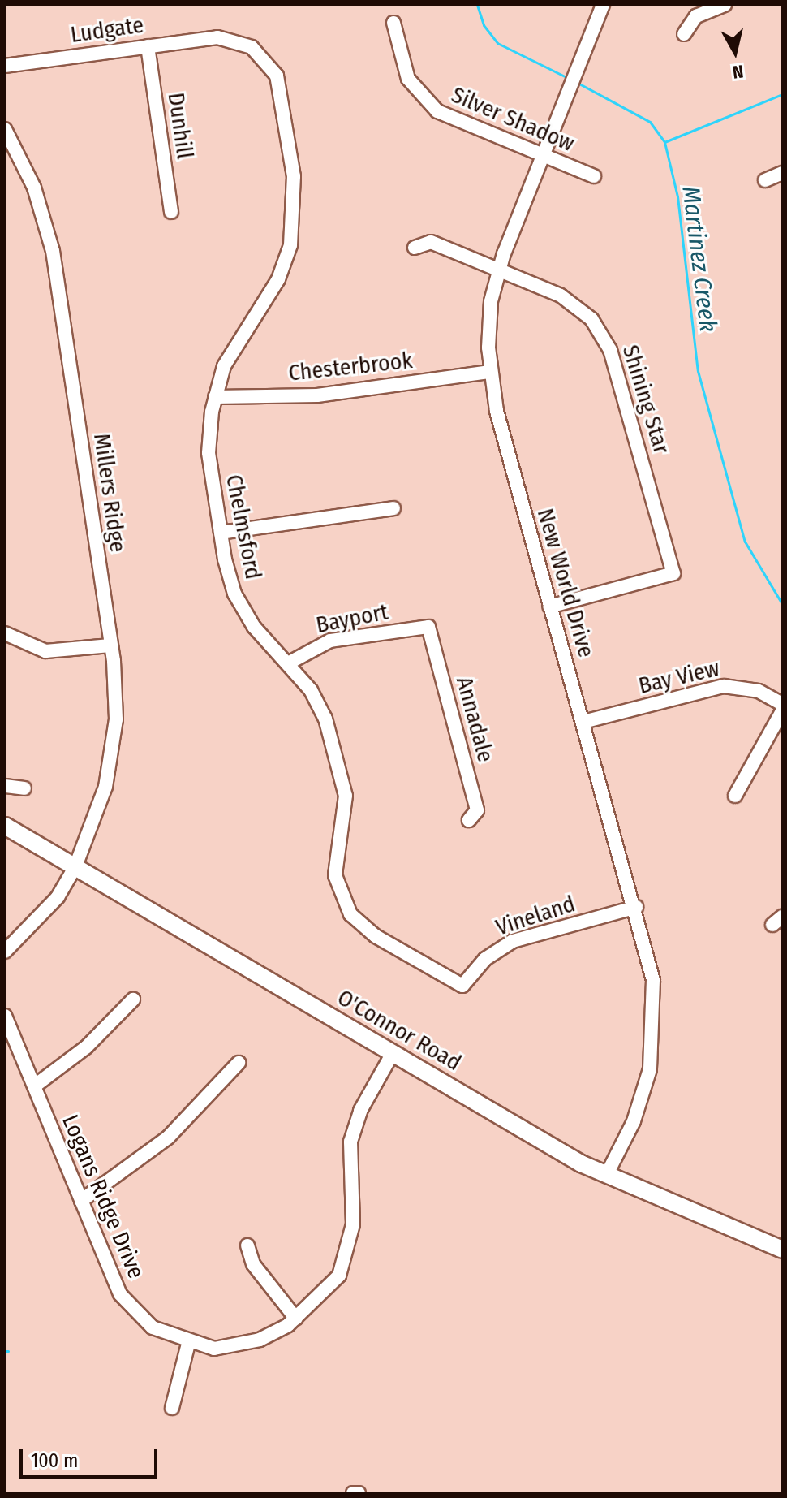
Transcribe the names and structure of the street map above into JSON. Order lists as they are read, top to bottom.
{
  "streets": {
    "main road": ["O'Connor Road"],
    "street": [
      "Ludgate",
      "Silver Shadow",
      "Dunhill",
      "Chesterbrook",
      "Shining Star",
      "Millers Ridge",
      "Chelmsford",
      "New World Drive",
      "Bayport",
      "Bay View",
      "Annadale",
      "Vineland",
      "Logans Ridge Drive"
    ]
  },
  "crossings": [
    ["Ludgate", "Dunhill"],
    ["Ludgate", "Chelmsford"],
    ["Silver Shadow", "New World Drive"],
    ["Chesterbrook", "Chelmsford"],
    ["Chesterbrook", "New World Drive"],
    ["Shining Star", "New World Drive"],
    ["Millers Ridge", "O'Connor Road"],
    ["Chelmsford", "Bayport"],
    ["Chelmsford", "Vineland"],
    ["New World Drive", "Bay View"],
    ["New World Drive", "Vineland"],
    ["New World Drive", "O'Connor Road"],
    ["Bayport", "Annadale"],
    ["O'Connor Road", "Logans Ridge Drive"]
  ],
  "water": ["Martinez Creek"],
  "scale_bar": "100 m",
  "north": "bottom"
}
